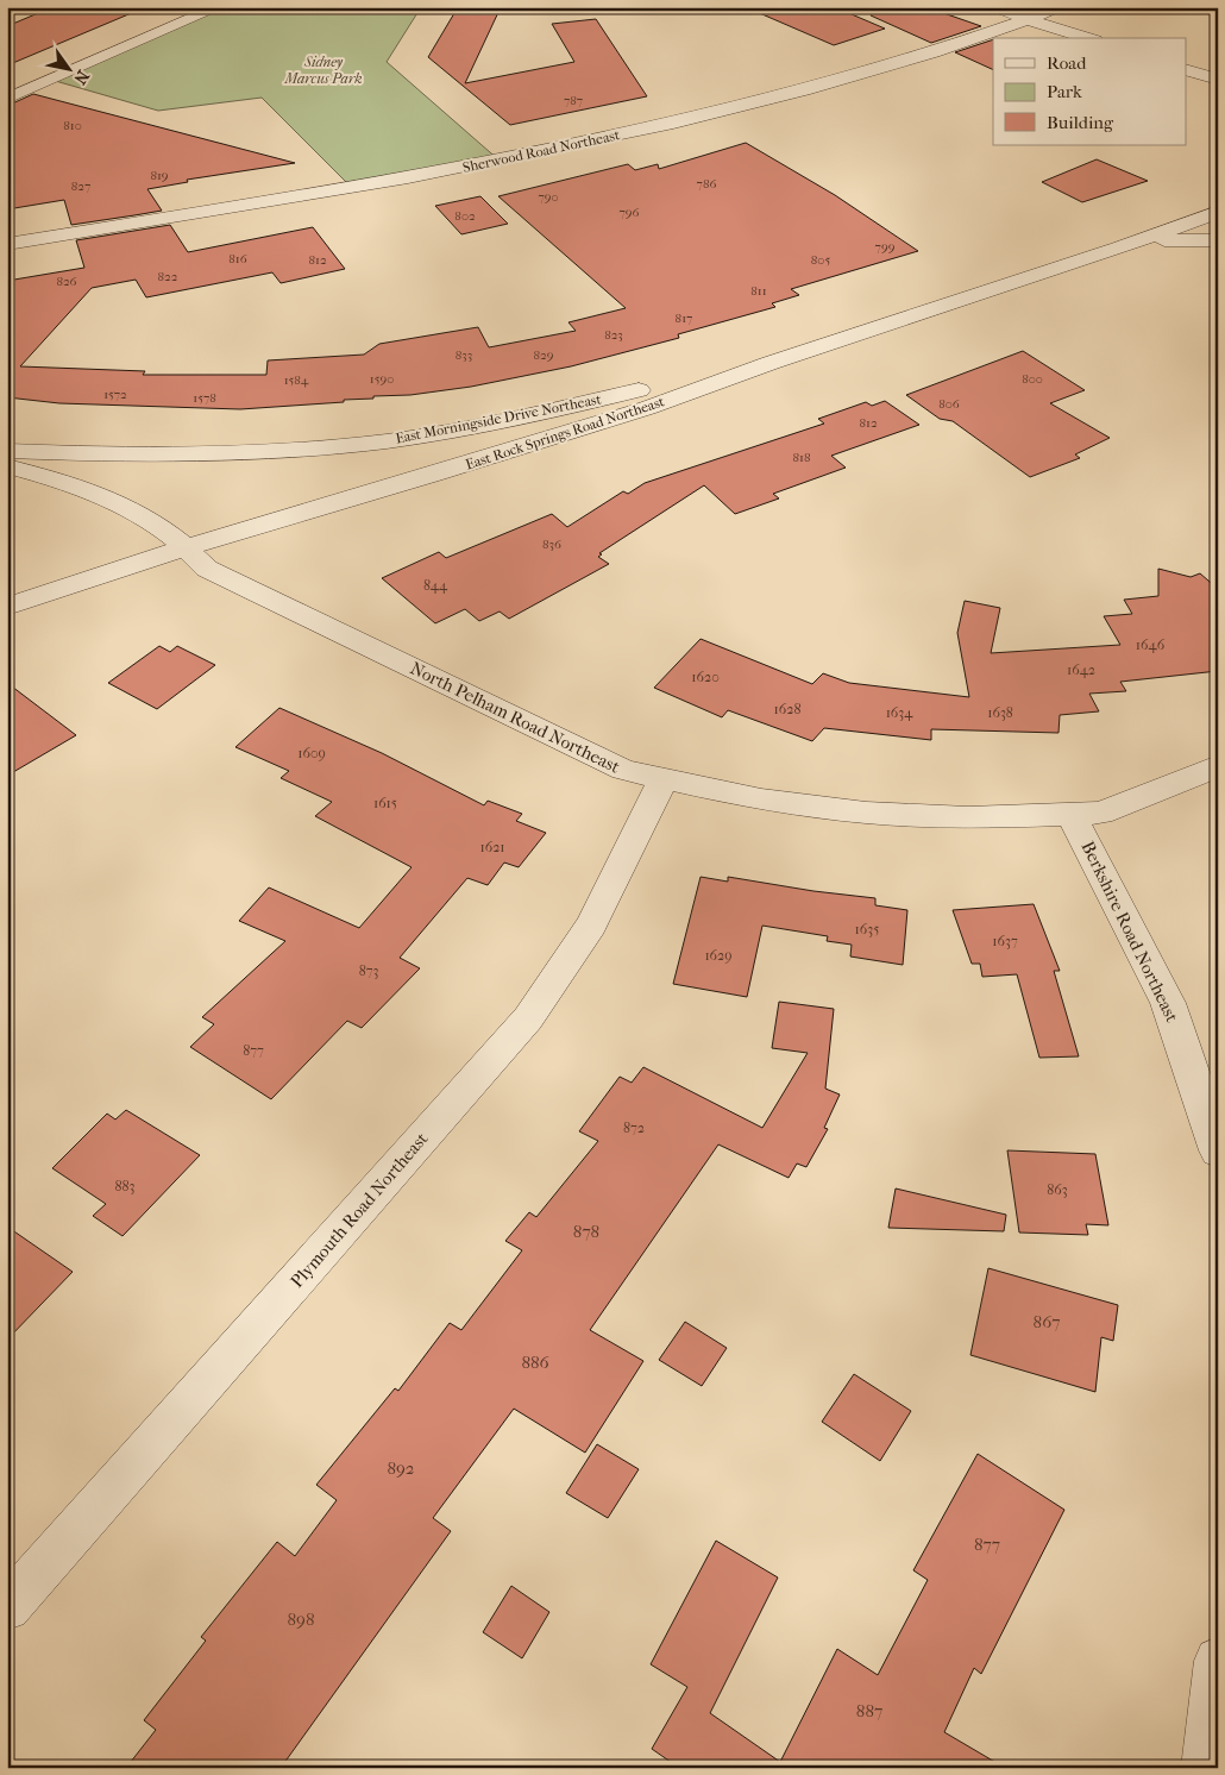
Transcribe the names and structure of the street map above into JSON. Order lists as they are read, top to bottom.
{
  "streets": {
    "street": [
      "Sherwood Road Northeast",
      "East Morningside Drive Northeast",
      "East Rock Springs Road Northeast",
      "North Pelham Road Northeast",
      "Berkshire Road Northeast",
      "Plymouth Road Northeast"
    ]
  },
  "crossings": [
    ["East Morningside Drive Northeast", "East Rock Springs Road Northeast"],
    ["East Rock Springs Road Northeast", "North Pelham Road Northeast"],
    ["North Pelham Road Northeast", "Berkshire Road Northeast"],
    ["North Pelham Road Northeast", "Plymouth Road Northeast"]
  ],
  "parks": ["Sidney Marcus Park"],
  "house_numbers": [
    "787",
    "810",
    "819",
    "786",
    "827",
    "790",
    "796",
    "802",
    "799",
    "816",
    "812",
    "805",
    "822",
    "826",
    "811",
    "817",
    "823",
    "833",
    "829",
    "1590",
    "800",
    "1584",
    "1572",
    "1578",
    "806",
    "812",
    "818",
    "836",
    "844",
    "1646",
    "1642",
    "1620",
    "1628",
    "1634",
    "1638",
    "1609",
    "1615",
    "1621",
    "1635",
    "1637",
    "1629",
    "873",
    "877",
    "872",
    "883",
    "863",
    "878",
    "867",
    "886",
    "892",
    "877",
    "898",
    "887"
  ],
  "legend": ["Road", "Park", "Building"],
  "north": "bottom right"
}
